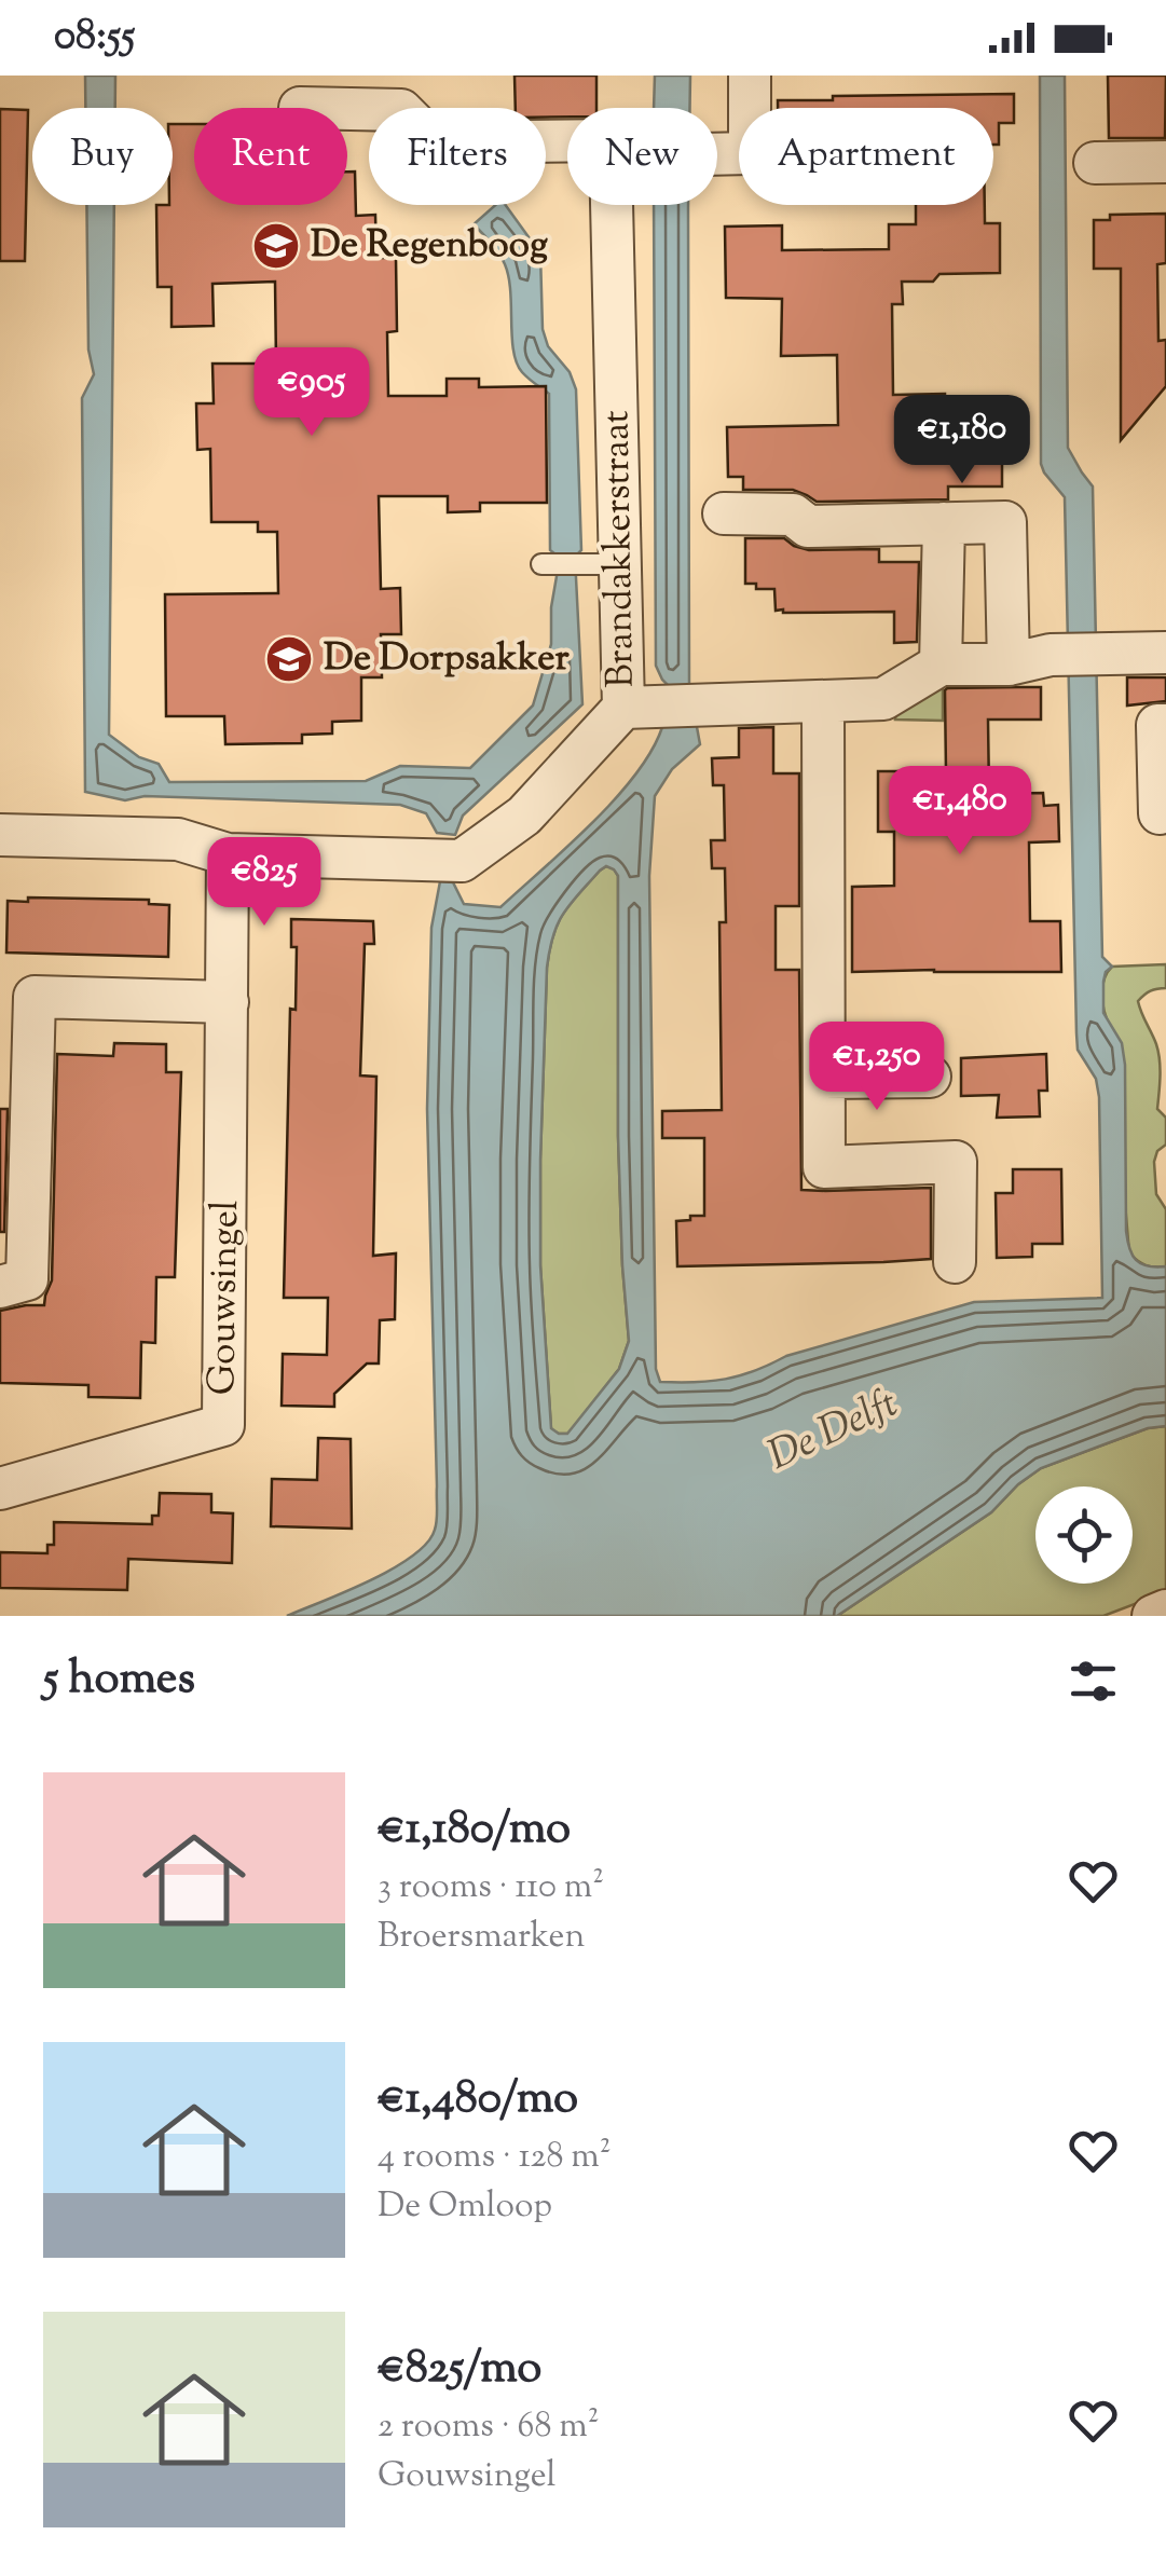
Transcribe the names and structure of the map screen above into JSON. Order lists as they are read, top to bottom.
{
  "streets": {
    "street": ["Brandakkerstraat", "Gouwsingel"]
  },
  "crossings": [
    ["Brandakkerstraat", "Gouwsingel"]
  ],
  "water": ["De Delft"],
  "places": {
    "school or university": ["De Regenboog", "De Dorpsakker"]
  },
  "page": {
    "status": "08:55",
    "chip": [
      "Buy",
      "Rent",
      "Filters",
      "New",
      "Apartment"
    ],
    "price": [
      "€905",
      "€1,180",
      "€1,480",
      "€825",
      "€1,250"
    ],
    "heading": "5 homes",
    "list": [
      {
        "name": "€1,180/mo",
        "note": "3 rooms · 110 m² · Broersmarken"
      },
      {
        "name": "€1,480/mo",
        "note": "4 rooms · 128 m² · De Omloop"
      },
      {
        "name": "€825/mo",
        "note": "2 rooms · 68 m² · Gouwsingel"
      }
    ]
  }
}
